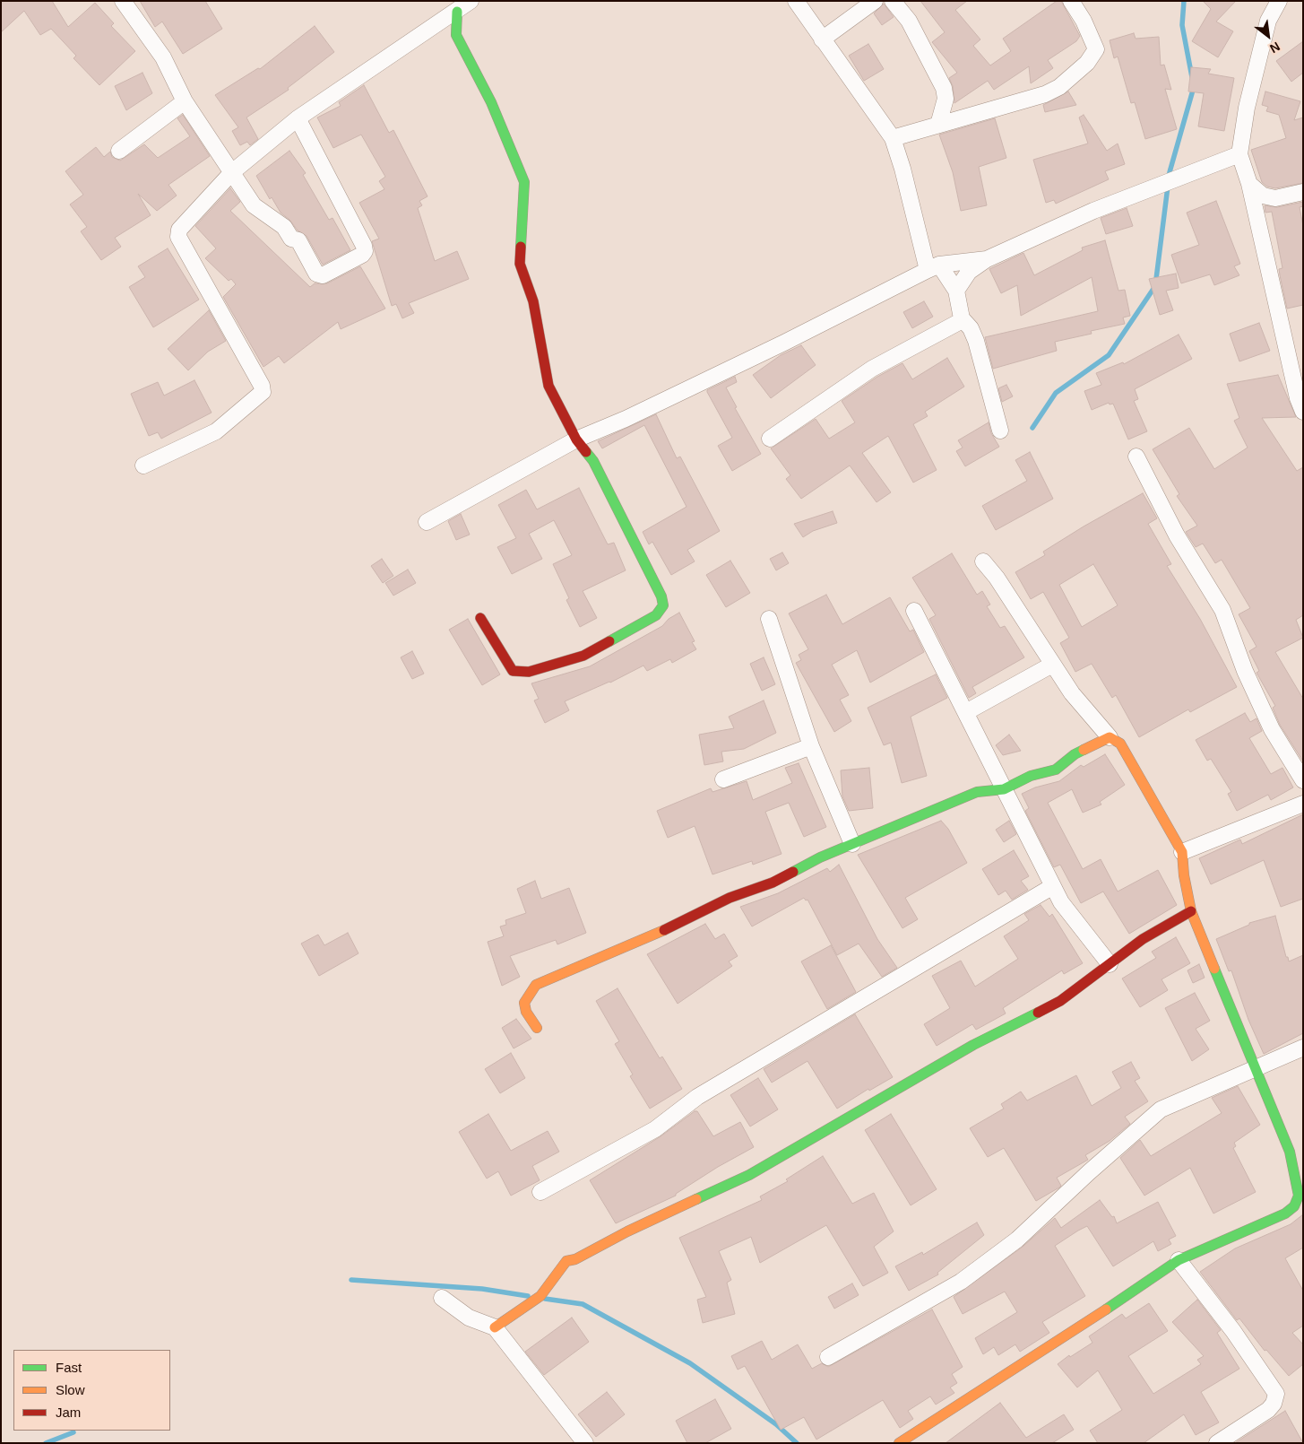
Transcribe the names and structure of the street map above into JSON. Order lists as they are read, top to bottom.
{
  "legend": ["Fast", "Slow", "Jam"],
  "north": "bottom right"
}
